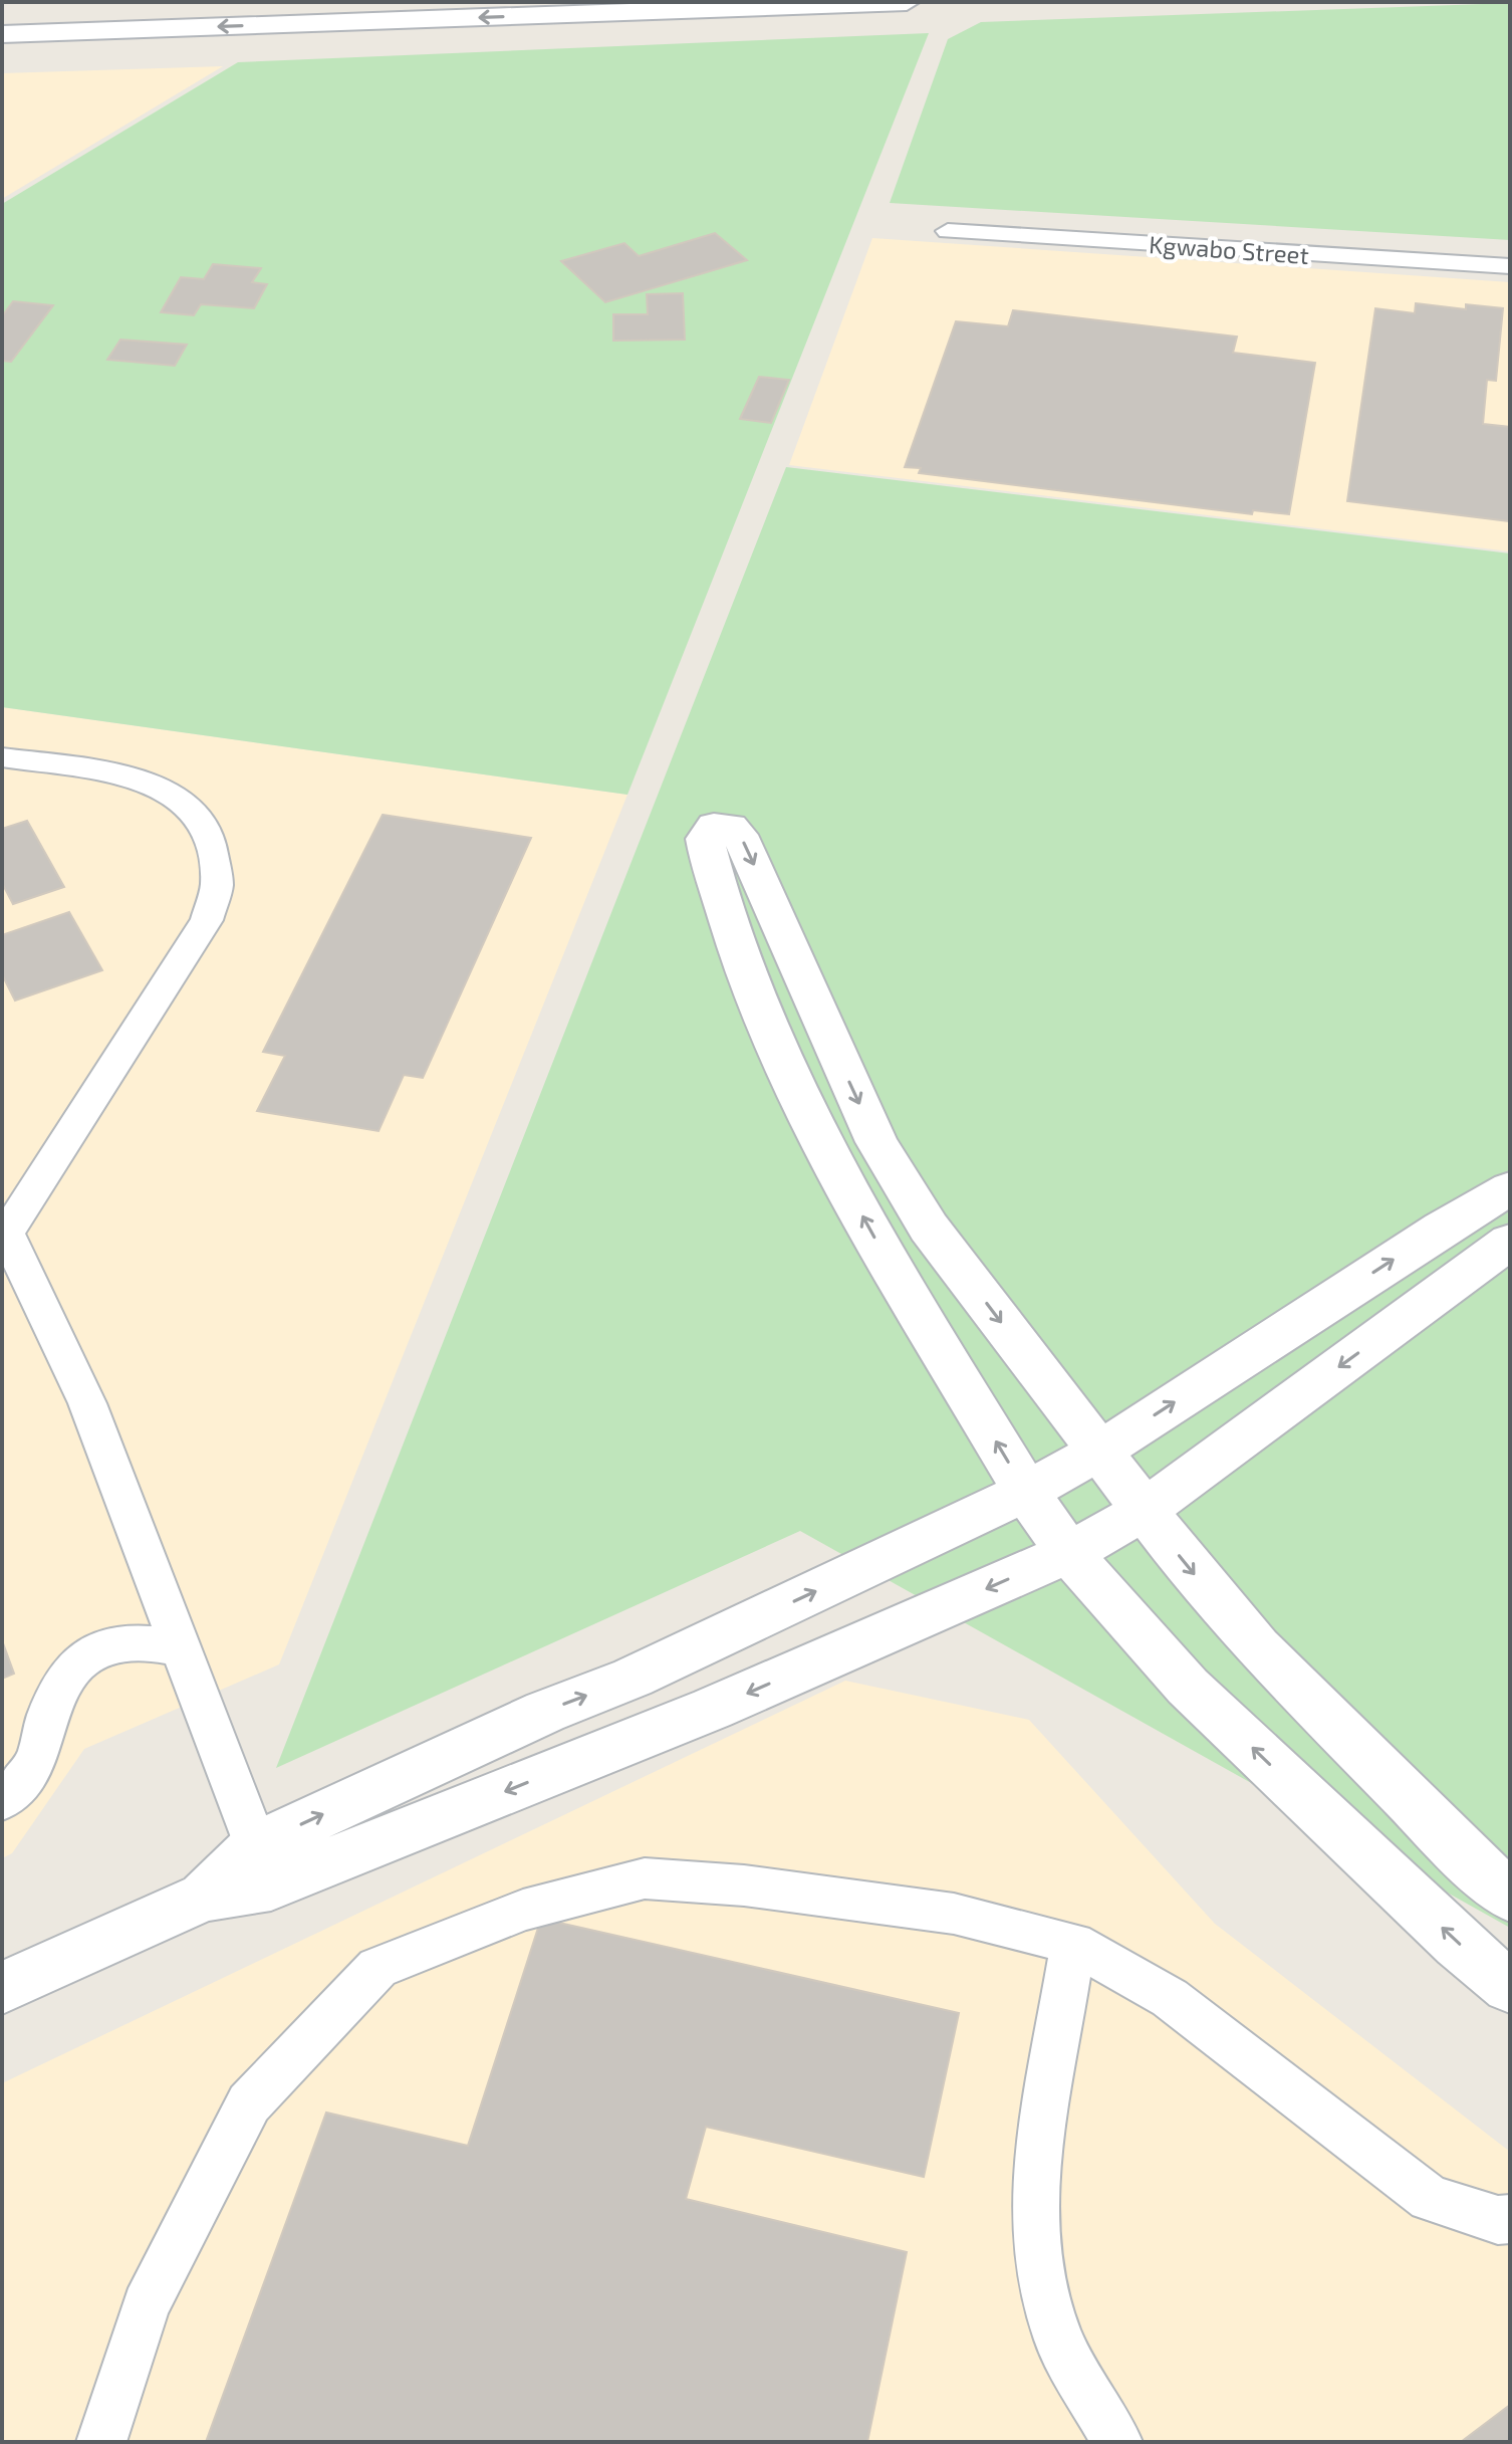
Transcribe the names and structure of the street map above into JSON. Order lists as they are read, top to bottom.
{
  "streets": {
    "lane": ["Kgwabo Street"]
  }
}
